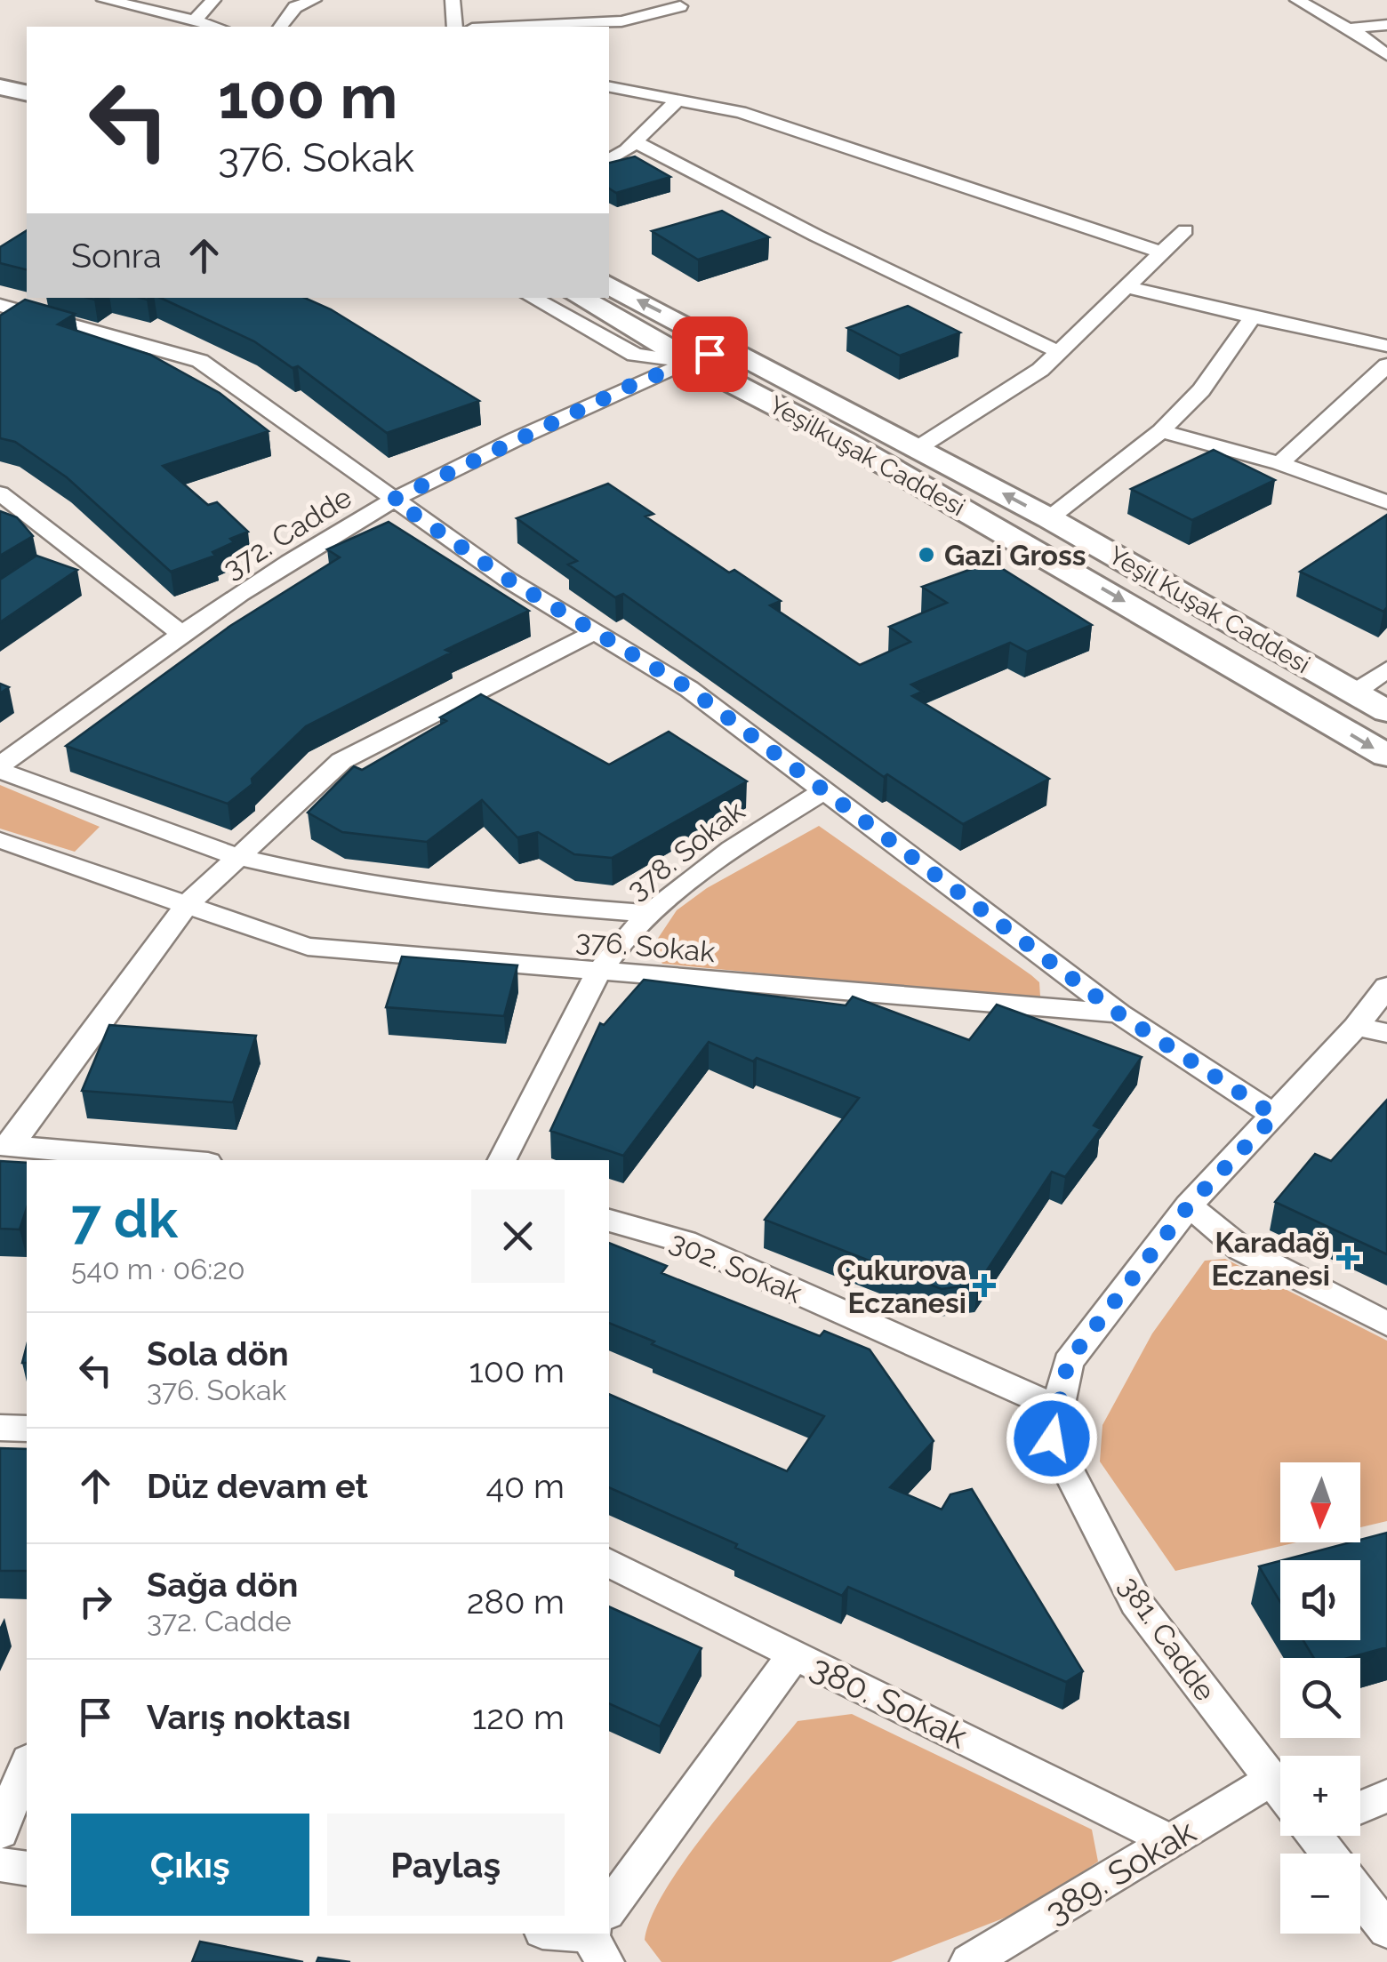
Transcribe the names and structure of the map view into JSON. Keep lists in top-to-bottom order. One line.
{"streets":{"main road":["Yeşilkuşak Caddesi","Yeşil Kuşak Caddesi"],"street":["372. Cadde","378. Sokak","376. Sokak","302. Sokak","381. Cadde","380. Sokak","389. Sokak"]},"crossings":[["Yeşilkuşak Caddesi","372. Cadde"],["372. Cadde","Yeşil Kuşak Caddesi"],["378. Sokak","376. Sokak"],["376. Sokak","381. Cadde"],["302. Sokak","381. Cadde"],["381. Cadde","389. Sokak"],["380. Sokak","389. Sokak"]],"one_way":["Yeşilkuşak Caddesi"],"places":{"other":["Gazi Gross"],"health":["Karadağ Eczanesi","Çukurova Eczanesi"]},"north":"bottom","page":{"turn":["100 m","376. Sokak"],"then":"Sonra","heading":["7 dk","540 m · 06:20"],"list":[{"name":"Sola dön","note":"376. Sokak","value":"100 m"},{"name":"Düz devam et","value":"40 m"},{"name":"Sağa dön","note":"372. Cadde","value":"280 m"},{"name":"Varış noktası","value":"120 m"}],"map_buttons":["+","−"],"buttons":["Çıkış","Paylaş"]}}
